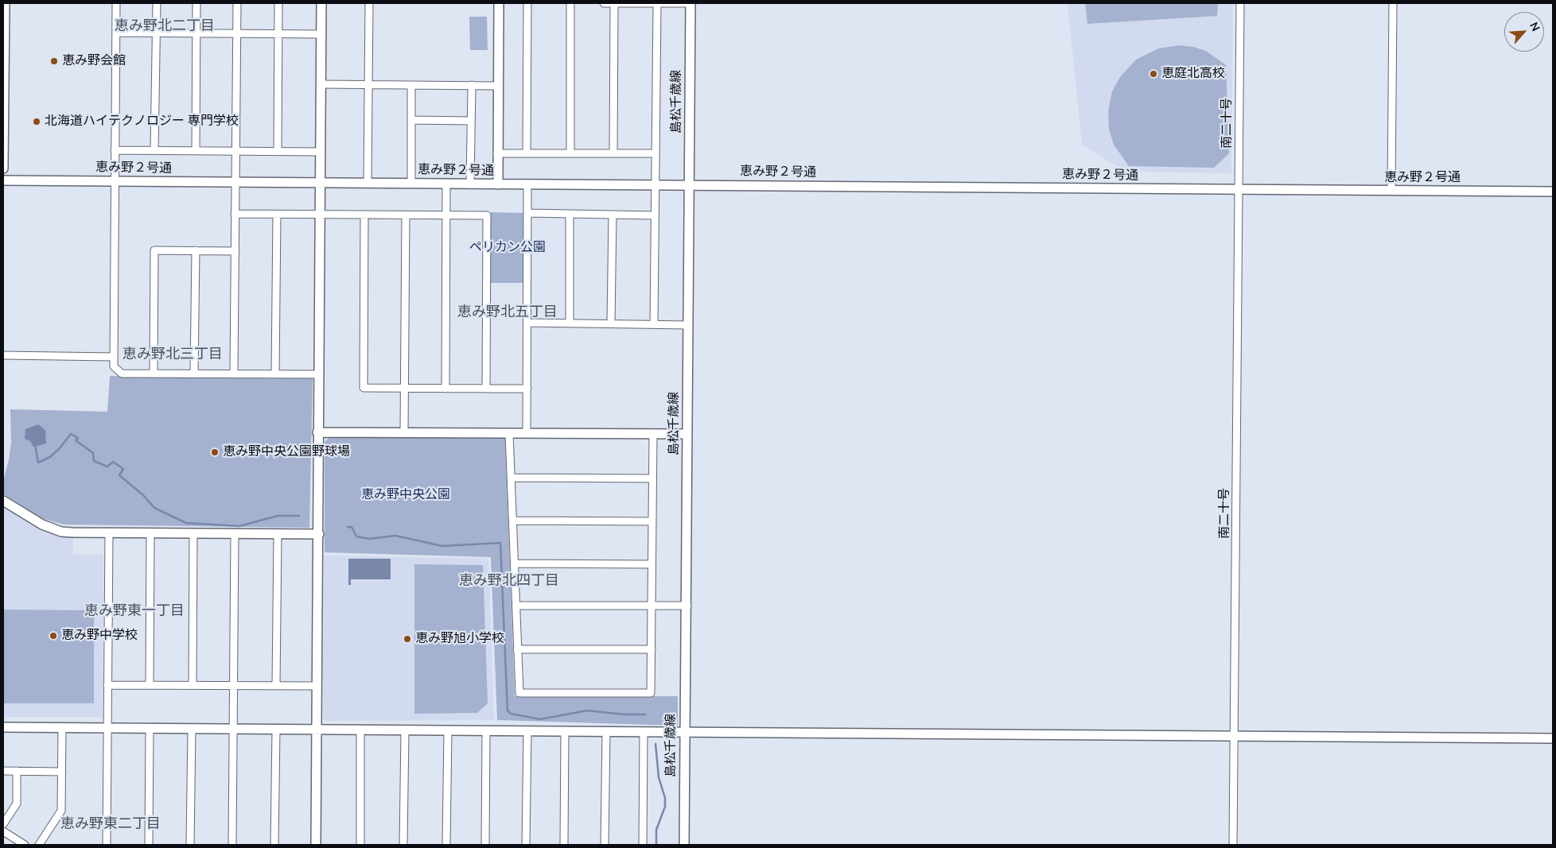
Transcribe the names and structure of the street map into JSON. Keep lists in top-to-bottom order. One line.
{"streets":{"street":["島松千歳線","南二十号","恵み野２号通"]},"crossings":[["島松千歳線","恵み野２号通"],["南二十号","恵み野２号通"]],"districts":["恵み野北二丁目","恵み野北五丁目","恵み野北三丁目","恵み野北四丁目","恵み野東一丁目","恵み野東二丁目"],"parks":["ペリカン公園","恵み野中央公園"],"places":["恵み野会館","恵庭北高校","北海道ハイテクノロジー 専門学校","恵み野中央公園野球場","恵み野中学校","恵み野旭小学校"],"north":"top right"}
